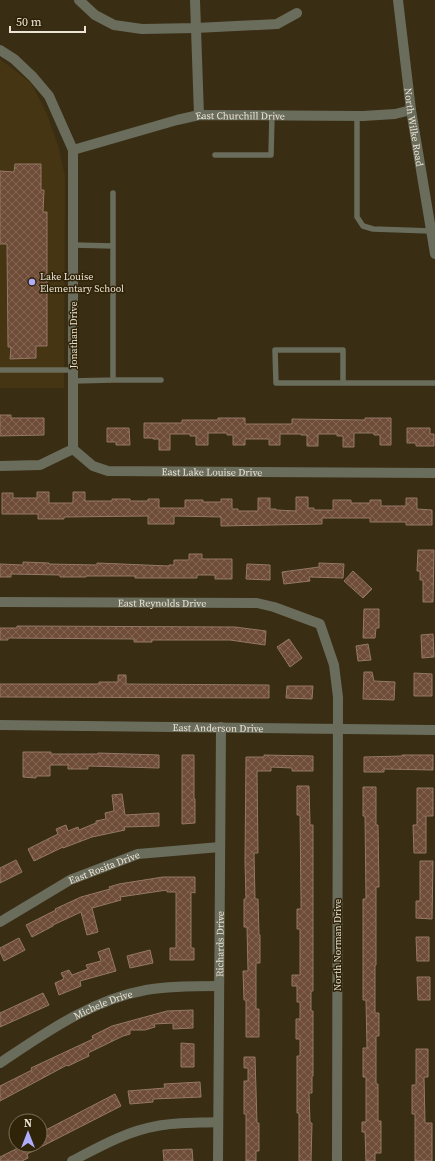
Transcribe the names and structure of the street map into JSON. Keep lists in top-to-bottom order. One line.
{"streets":{"street":["East Churchill Drive","North Wilke Road","Jonathan Drive","East Lake Louise Drive","East Reynolds Drive","East Anderson Drive","East Rosita Drive","Richards Drive","North Norman Drive","Michele Drive"]},"crossings":[["East Churchill Drive","North Wilke Road"],["East Churchill Drive","Jonathan Drive"],["Jonathan Drive","East Lake Louise Drive"],["East Reynolds Drive","North Norman Drive"],["East Anderson Drive","Richards Drive"],["East Anderson Drive","North Norman Drive"],["East Rosita Drive","Richards Drive"],["Richards Drive","Michele Drive"]],"places":["Lake Louise Elementary School"],"scale_bar":"50 m","north":"top"}
